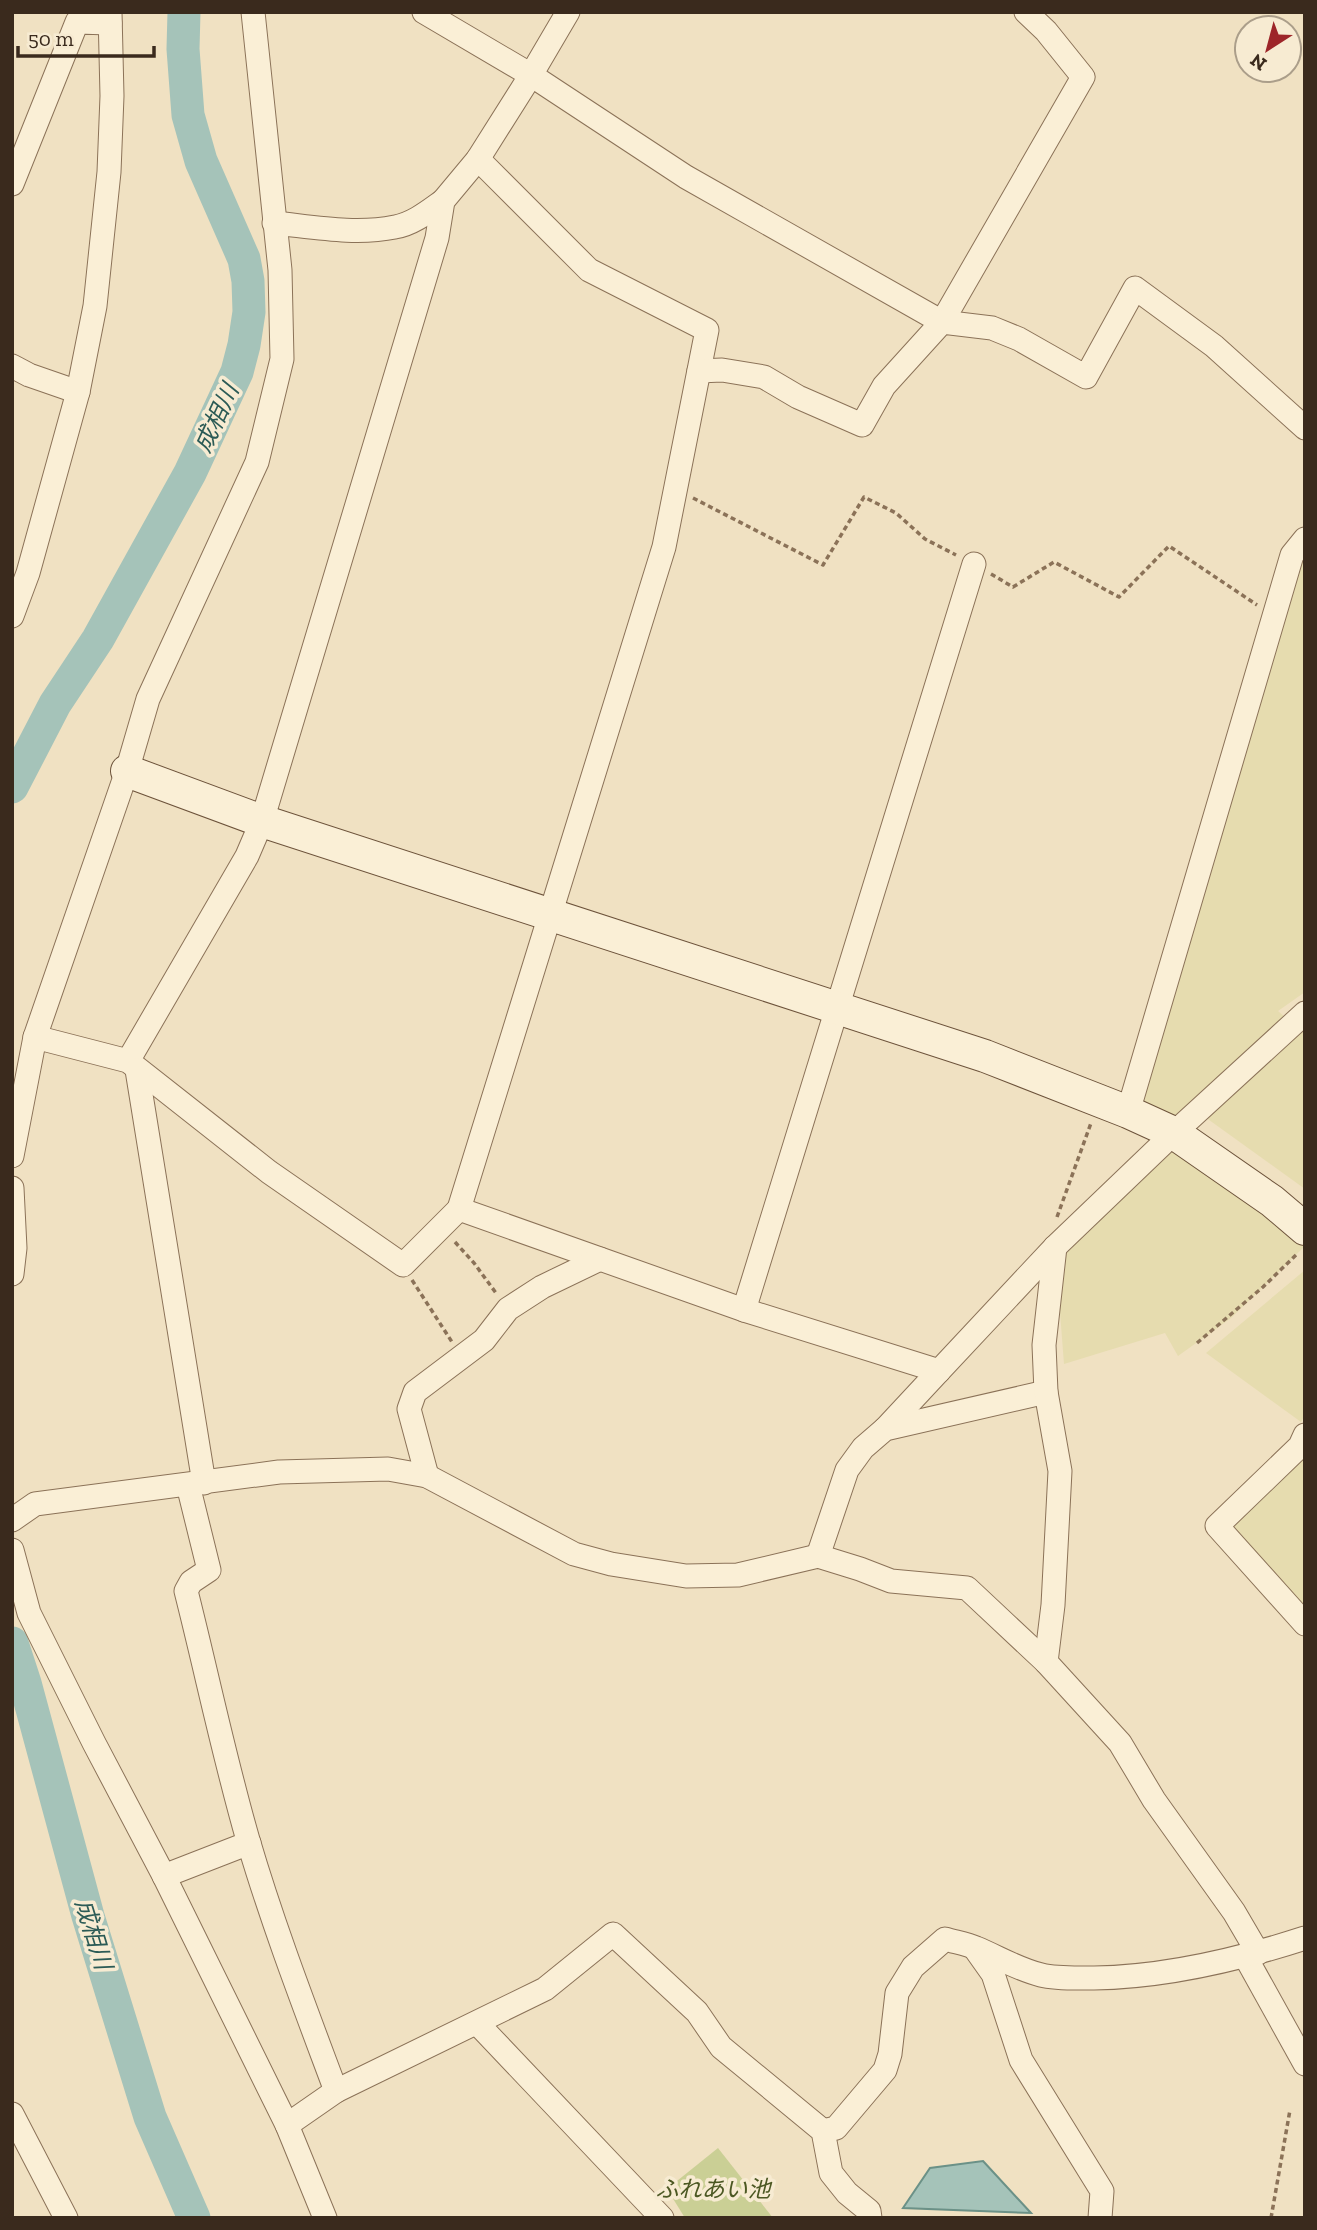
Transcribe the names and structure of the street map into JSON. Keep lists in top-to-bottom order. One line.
{"water":["成相川"],"parks":["ふれあい池"],"scale_bar":"50 m","north":"bottom left"}
